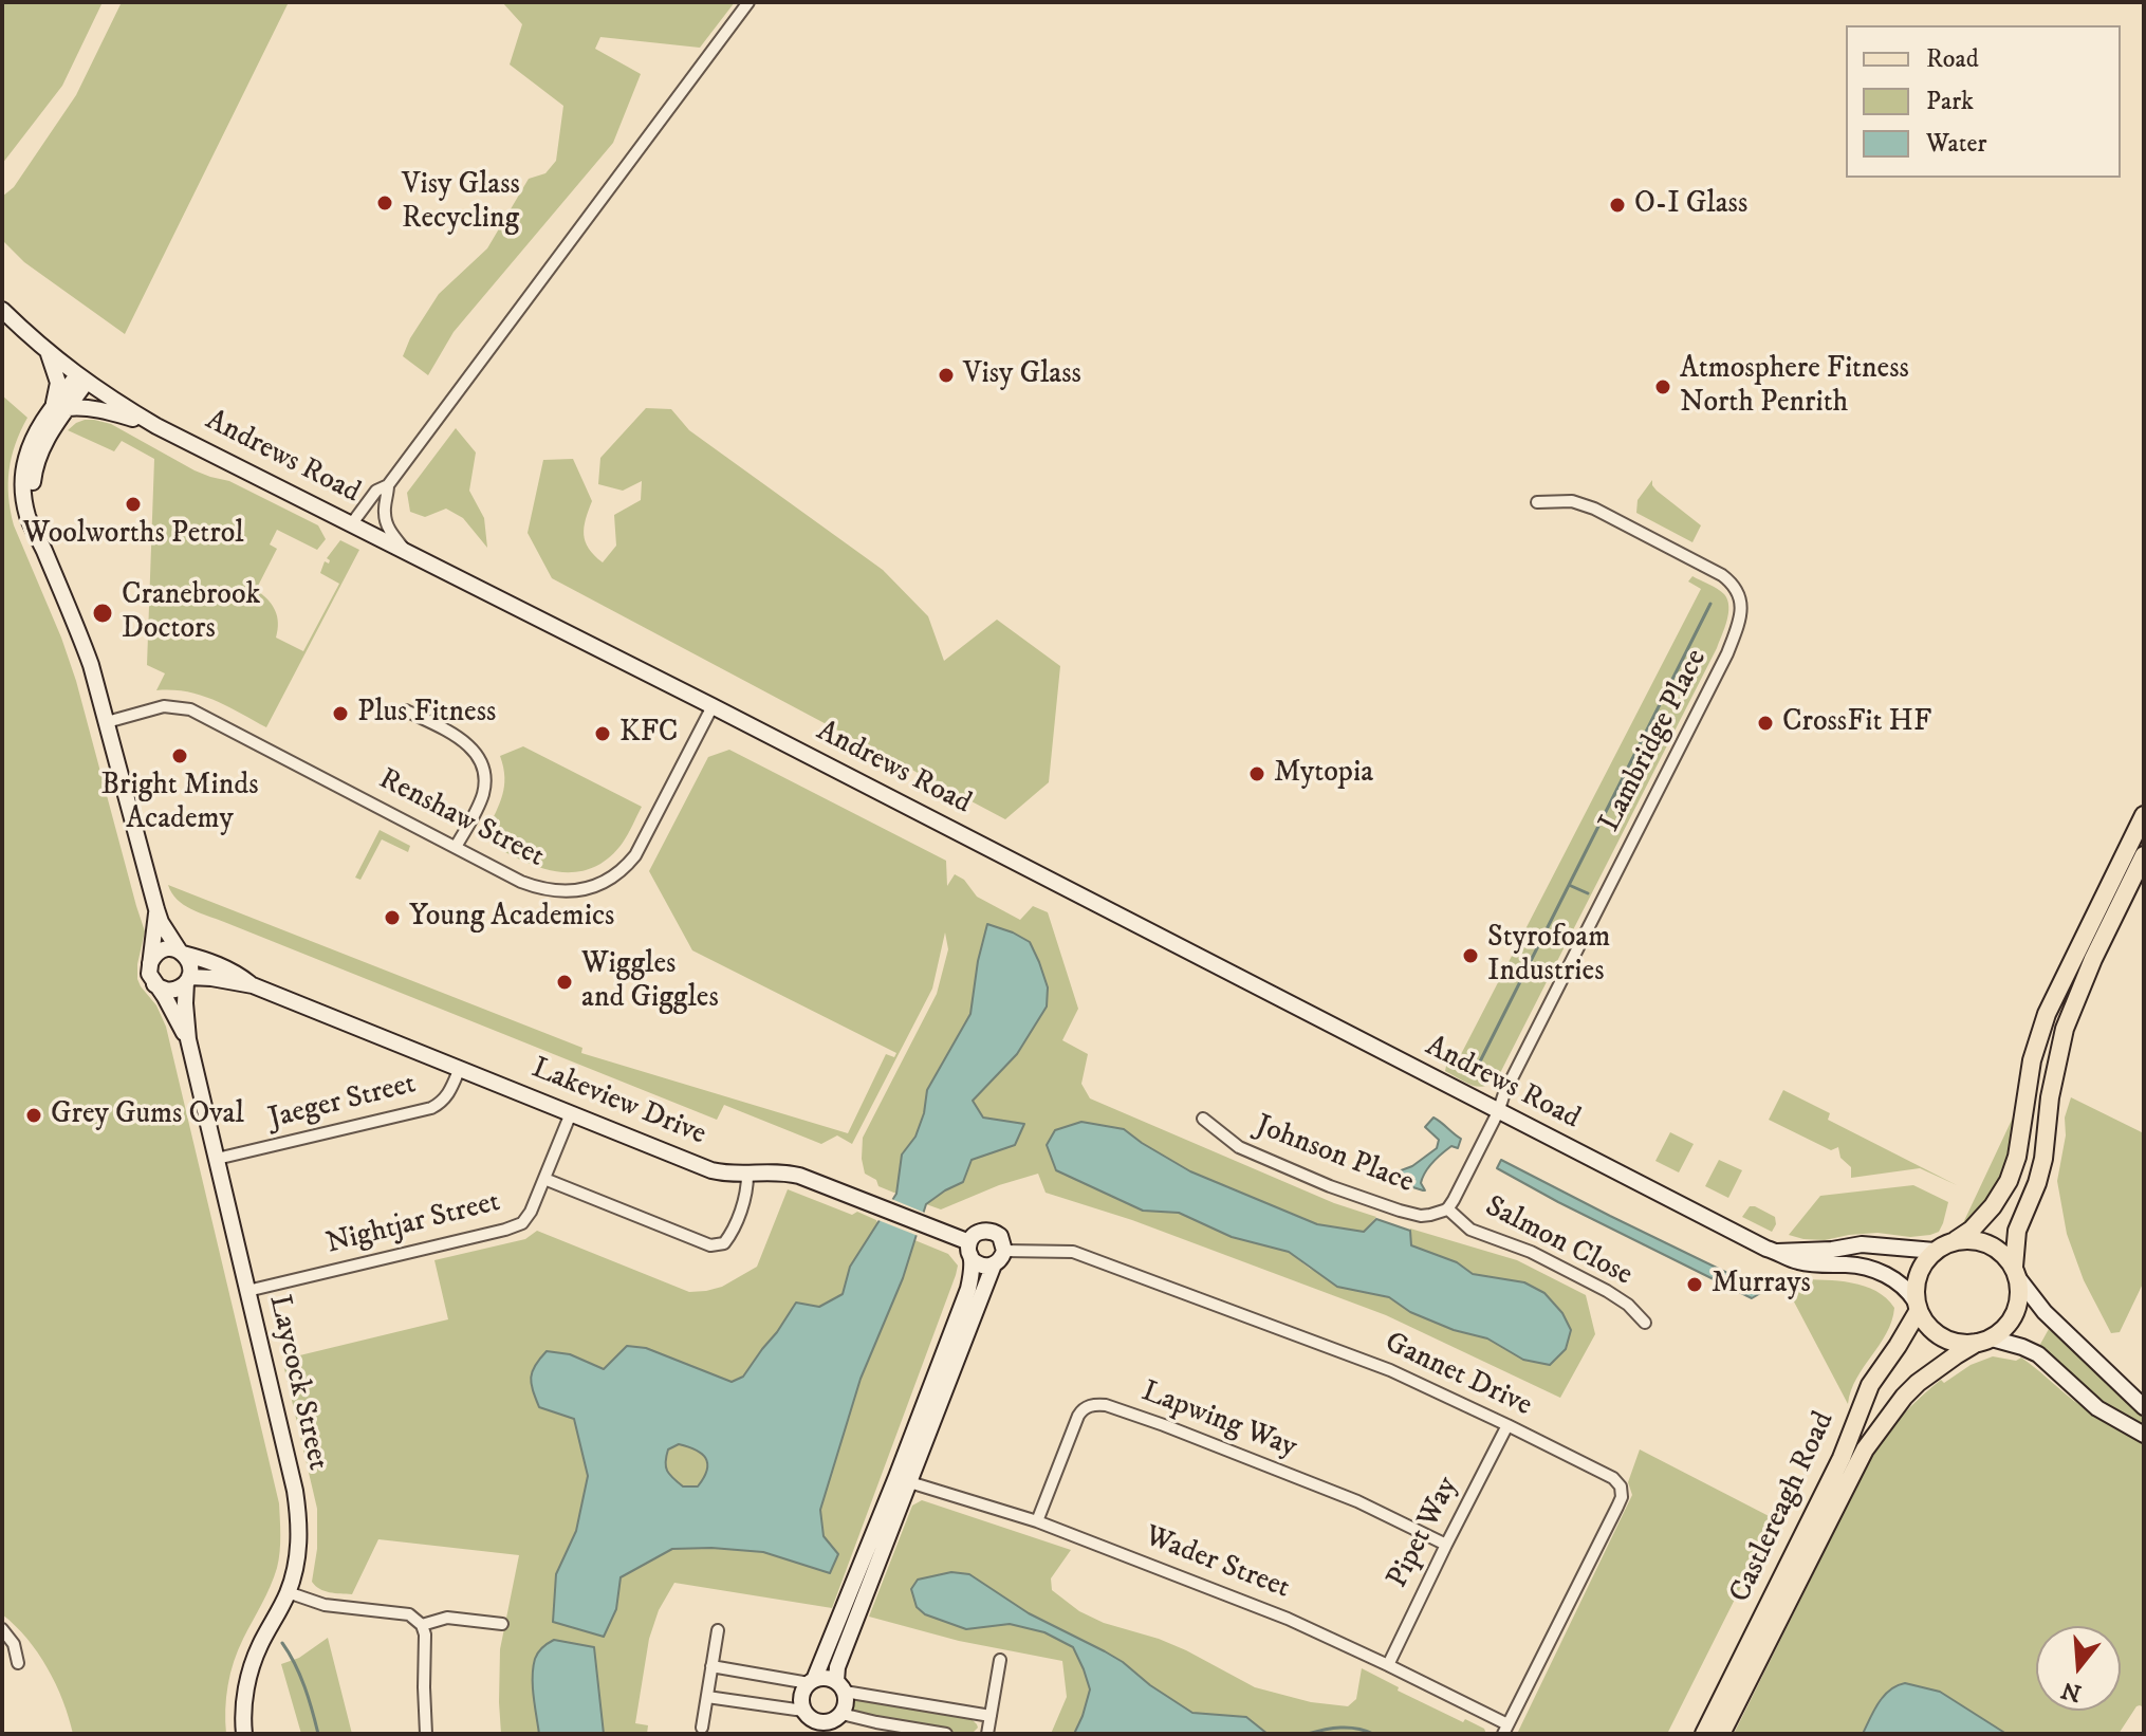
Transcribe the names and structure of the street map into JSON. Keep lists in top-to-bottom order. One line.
{"streets":{"main road":["Castlereagh Road"],"street":["Andrews Road","Lambridge Place","Renshaw Street","Jaeger Street","Lakeview Drive","Johnson Place","Nightjar Street","Salmon Close","Gannet Drive","Laycock Street","Lapwing Way","Pipet Way","Wader Street"]},"crossings":[["Andrews Road","Lambridge Place"],["Andrews Road","Renshaw Street"],["Andrews Road","Johnson Place"],["Andrews Road","Castlereagh Road"],["Lambridge Place","Johnson Place"],["Jaeger Street","Lakeview Drive"],["Jaeger Street","Laycock Street"],["Lakeview Drive","Nightjar Street"],["Lakeview Drive","Gannet Drive"],["Lakeview Drive","Laycock Street"],["Johnson Place","Salmon Close"],["Nightjar Street","Laycock Street"],["Gannet Drive","Pipet Way"],["Gannet Drive","Wader Street"],["Lapwing Way","Pipet Way"],["Lapwing Way","Wader Street"],["Pipet Way","Wader Street"]],"places":["Visy Glass Recycling","O-I Glass","Visy Glass","Atmosphere Fitness North Penrith","Woolworths Petrol","Cranebrook Doctors","Plus Fitness","CrossFit HF","KFC","Bright Minds Academy","Mytopia","Young Academics","Styrofoam Industries","Wiggles and Giggles","Grey Gums Oval","Murrays"],"legend":["Road","Park","Water"],"north":"bottom"}
